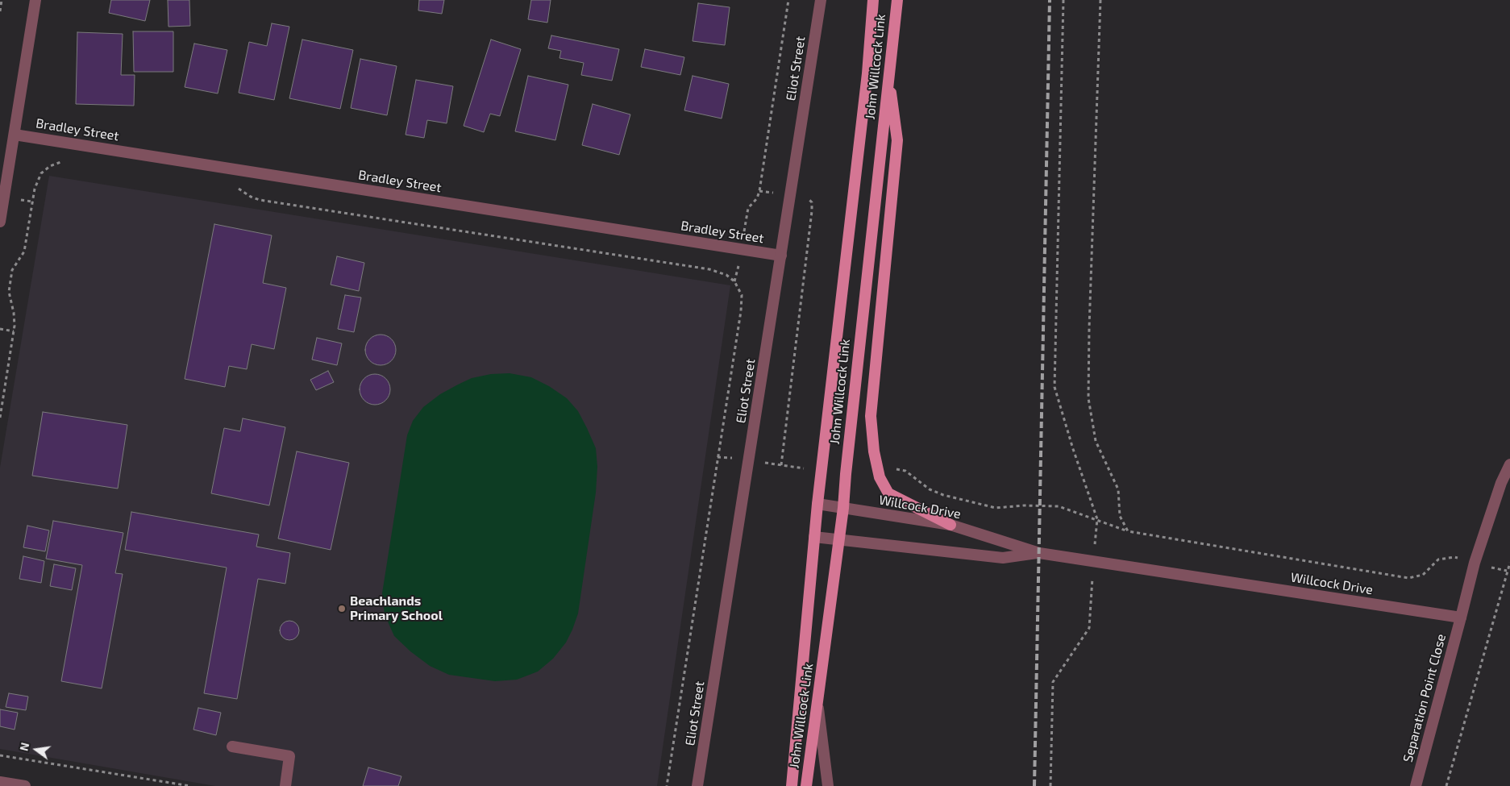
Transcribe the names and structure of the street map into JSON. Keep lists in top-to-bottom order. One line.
{"streets":{"main road":["John Willcock Link"],"street":["Eliot Street","Bradley Street","Willcock Drive","Separation Point Close"]},"crossings":[["John Willcock Link","Willcock Drive"],["Eliot Street","Bradley Street"],["Willcock Drive","Separation Point Close"]],"places":["Beachlands Primary School"],"north":"left"}
